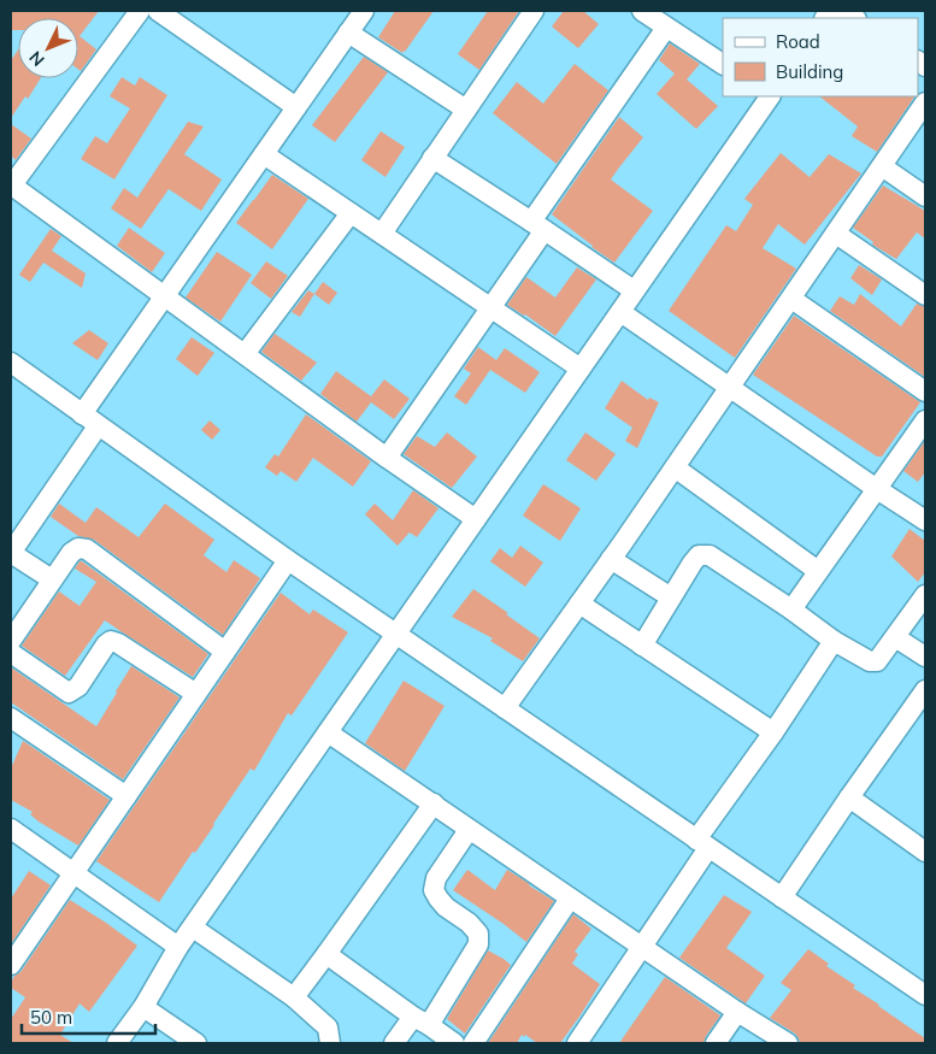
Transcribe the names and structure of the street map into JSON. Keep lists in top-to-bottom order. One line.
{"legend":["Road","Building"],"scale_bar":"50 m","north":"bottom left"}
